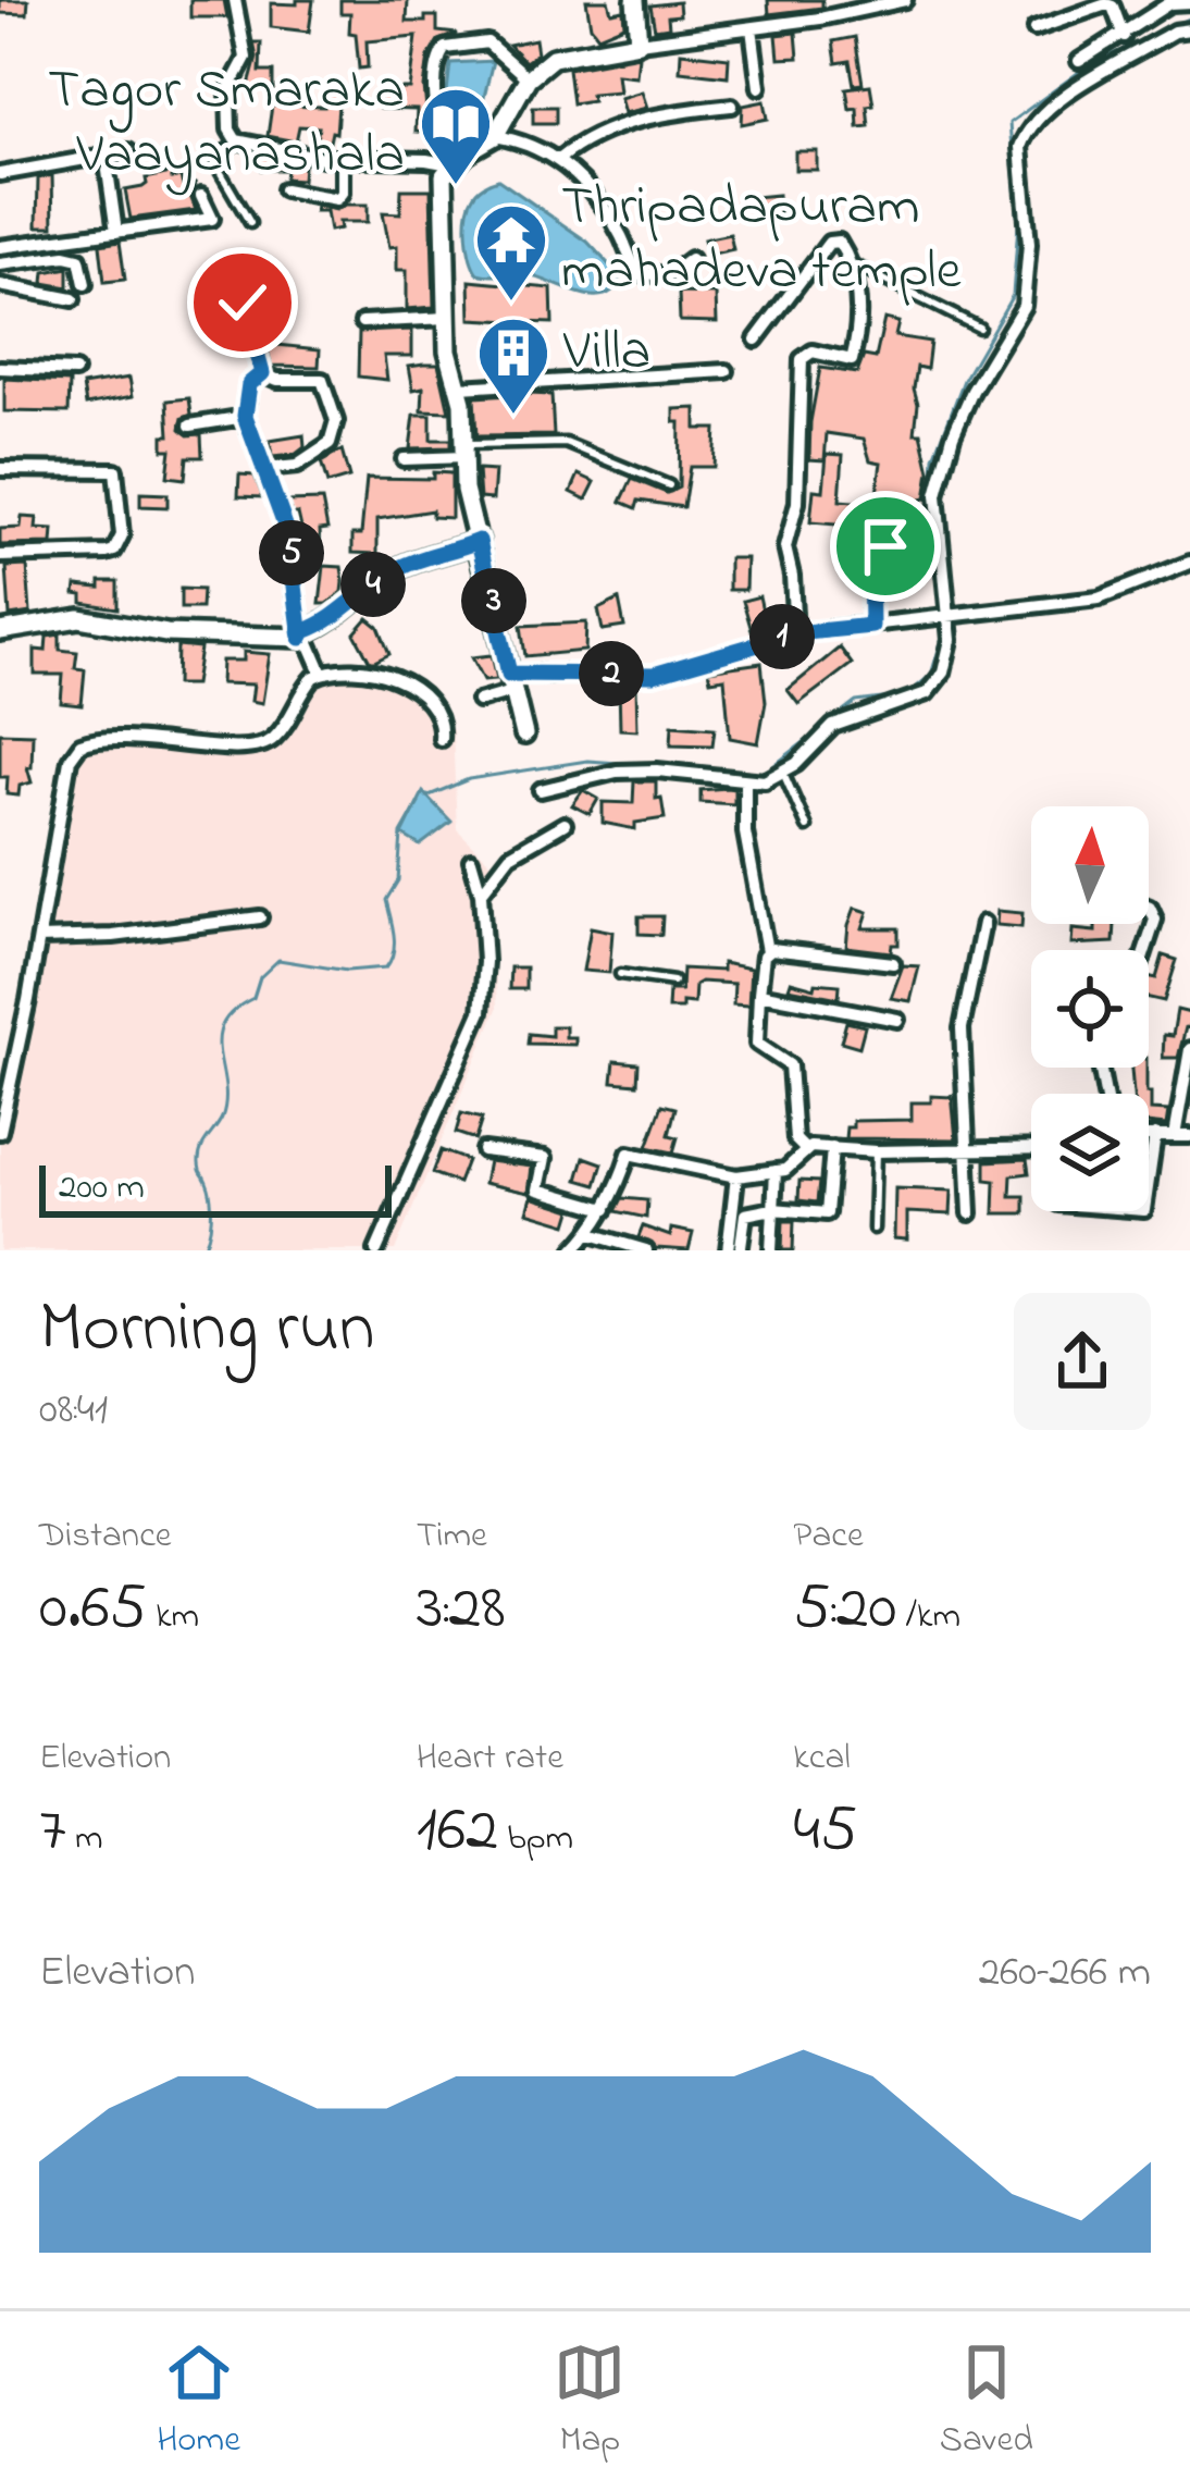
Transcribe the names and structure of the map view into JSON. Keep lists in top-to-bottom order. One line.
{"places":{"library":["Tagor Smaraka Vaayanashala"],"temple":["Thripadapuram mahadeva temple"],"building":["Villa"]},"scale_bar":"200 m","north":"top","page":{"pins":["5","4","3","1","2"],"scale":"200 m","heading":["Morning run","08:41"],"stats":[["Distance","0.65 km"],["Time","3:28"],["Pace","5:20 /km"],["Elevation","7 m"],["Heart rate","162 bpm"],["kcal","45"]],"chart":["Elevation","260–266 m"],"tabs":["Home","Map","Saved"]}}
